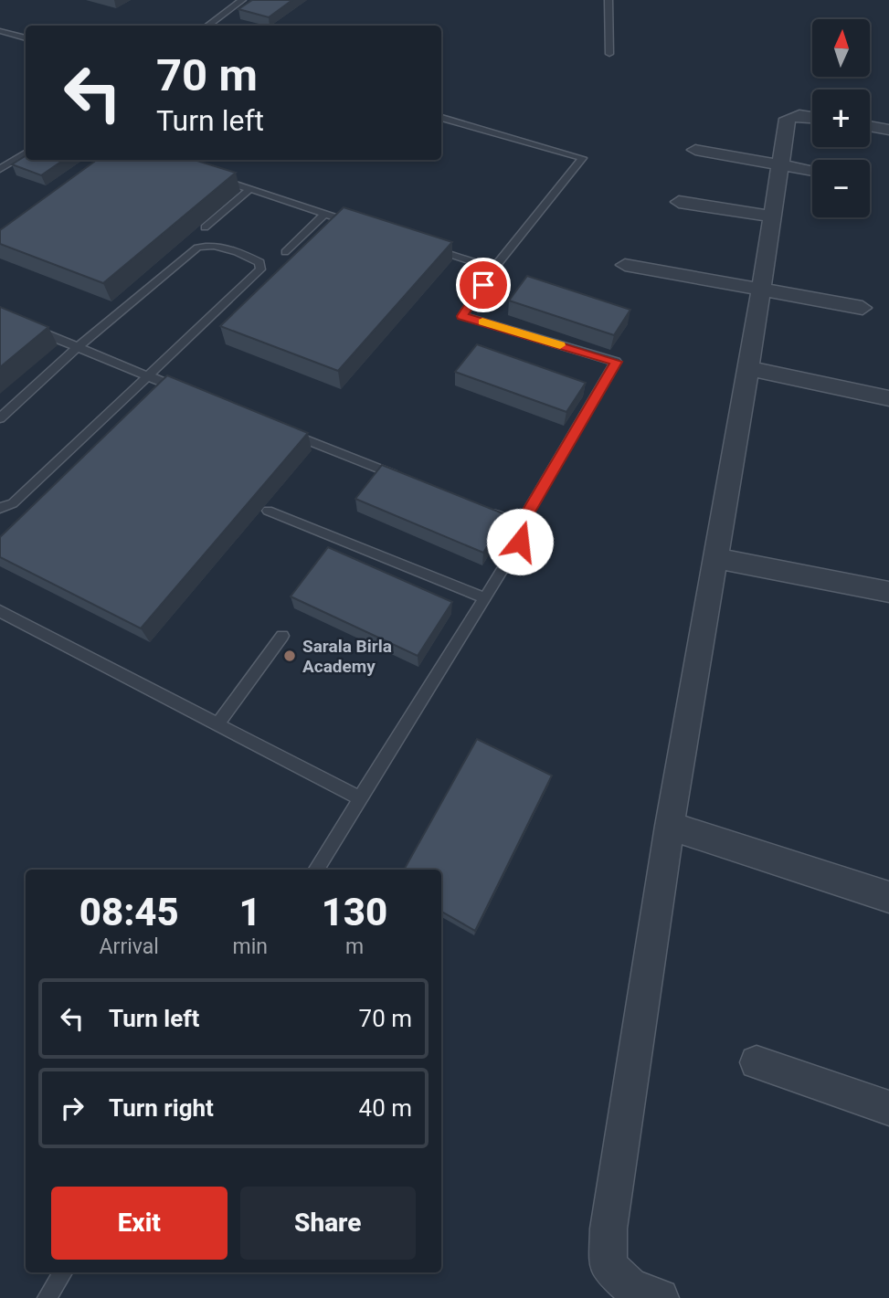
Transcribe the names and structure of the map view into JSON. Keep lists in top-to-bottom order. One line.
{"places":["Sarala Birla Academy"],"north":"top","page":{"map_buttons":["+","−"],"turn":["70 m","Turn left"],"eta":["08:45","Arrival","1","min","130","m"],"list":[{"name":"Turn left","value":"70 m"},{"name":"Turn right","value":"40 m"}],"buttons":["Exit","Share"]}}
